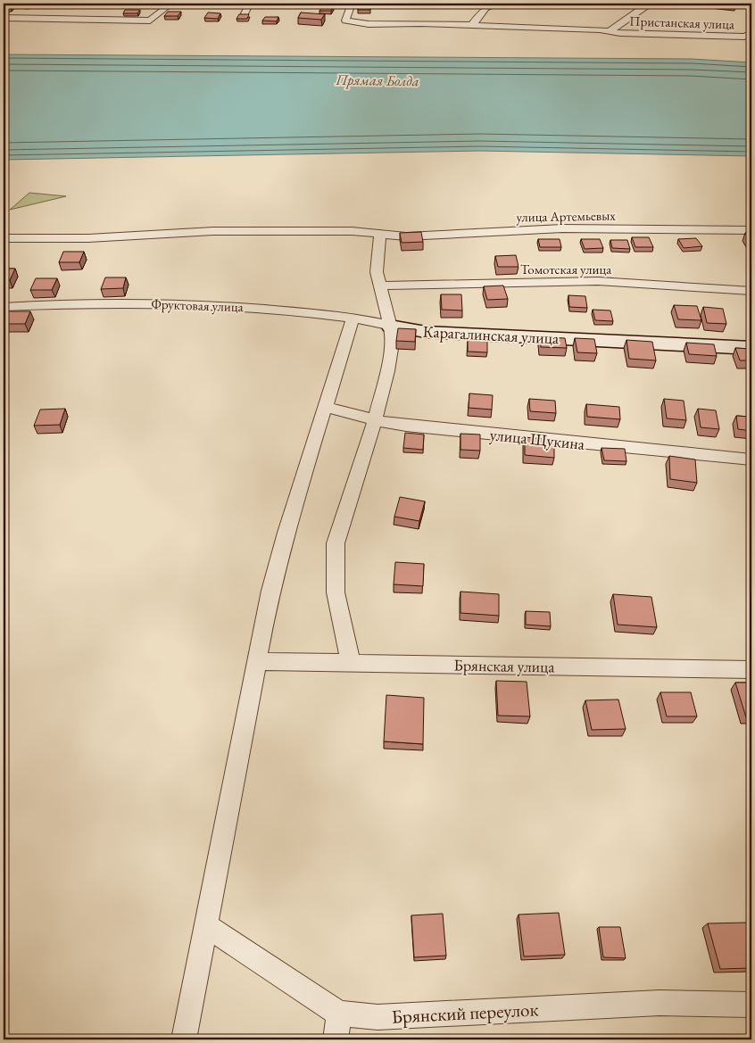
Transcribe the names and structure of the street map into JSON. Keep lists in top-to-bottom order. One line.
{"streets":{"street":["Пристанская улица","улица Артемьевых","Томотская улица","Фруктовая улица","Карагалинская улица","улица Щукина","Брянская улица","Брянский переулок"]},"crossings":[["Фруктовая улица","Карагалинская улица"]],"water":["Прямая Болда"]}
